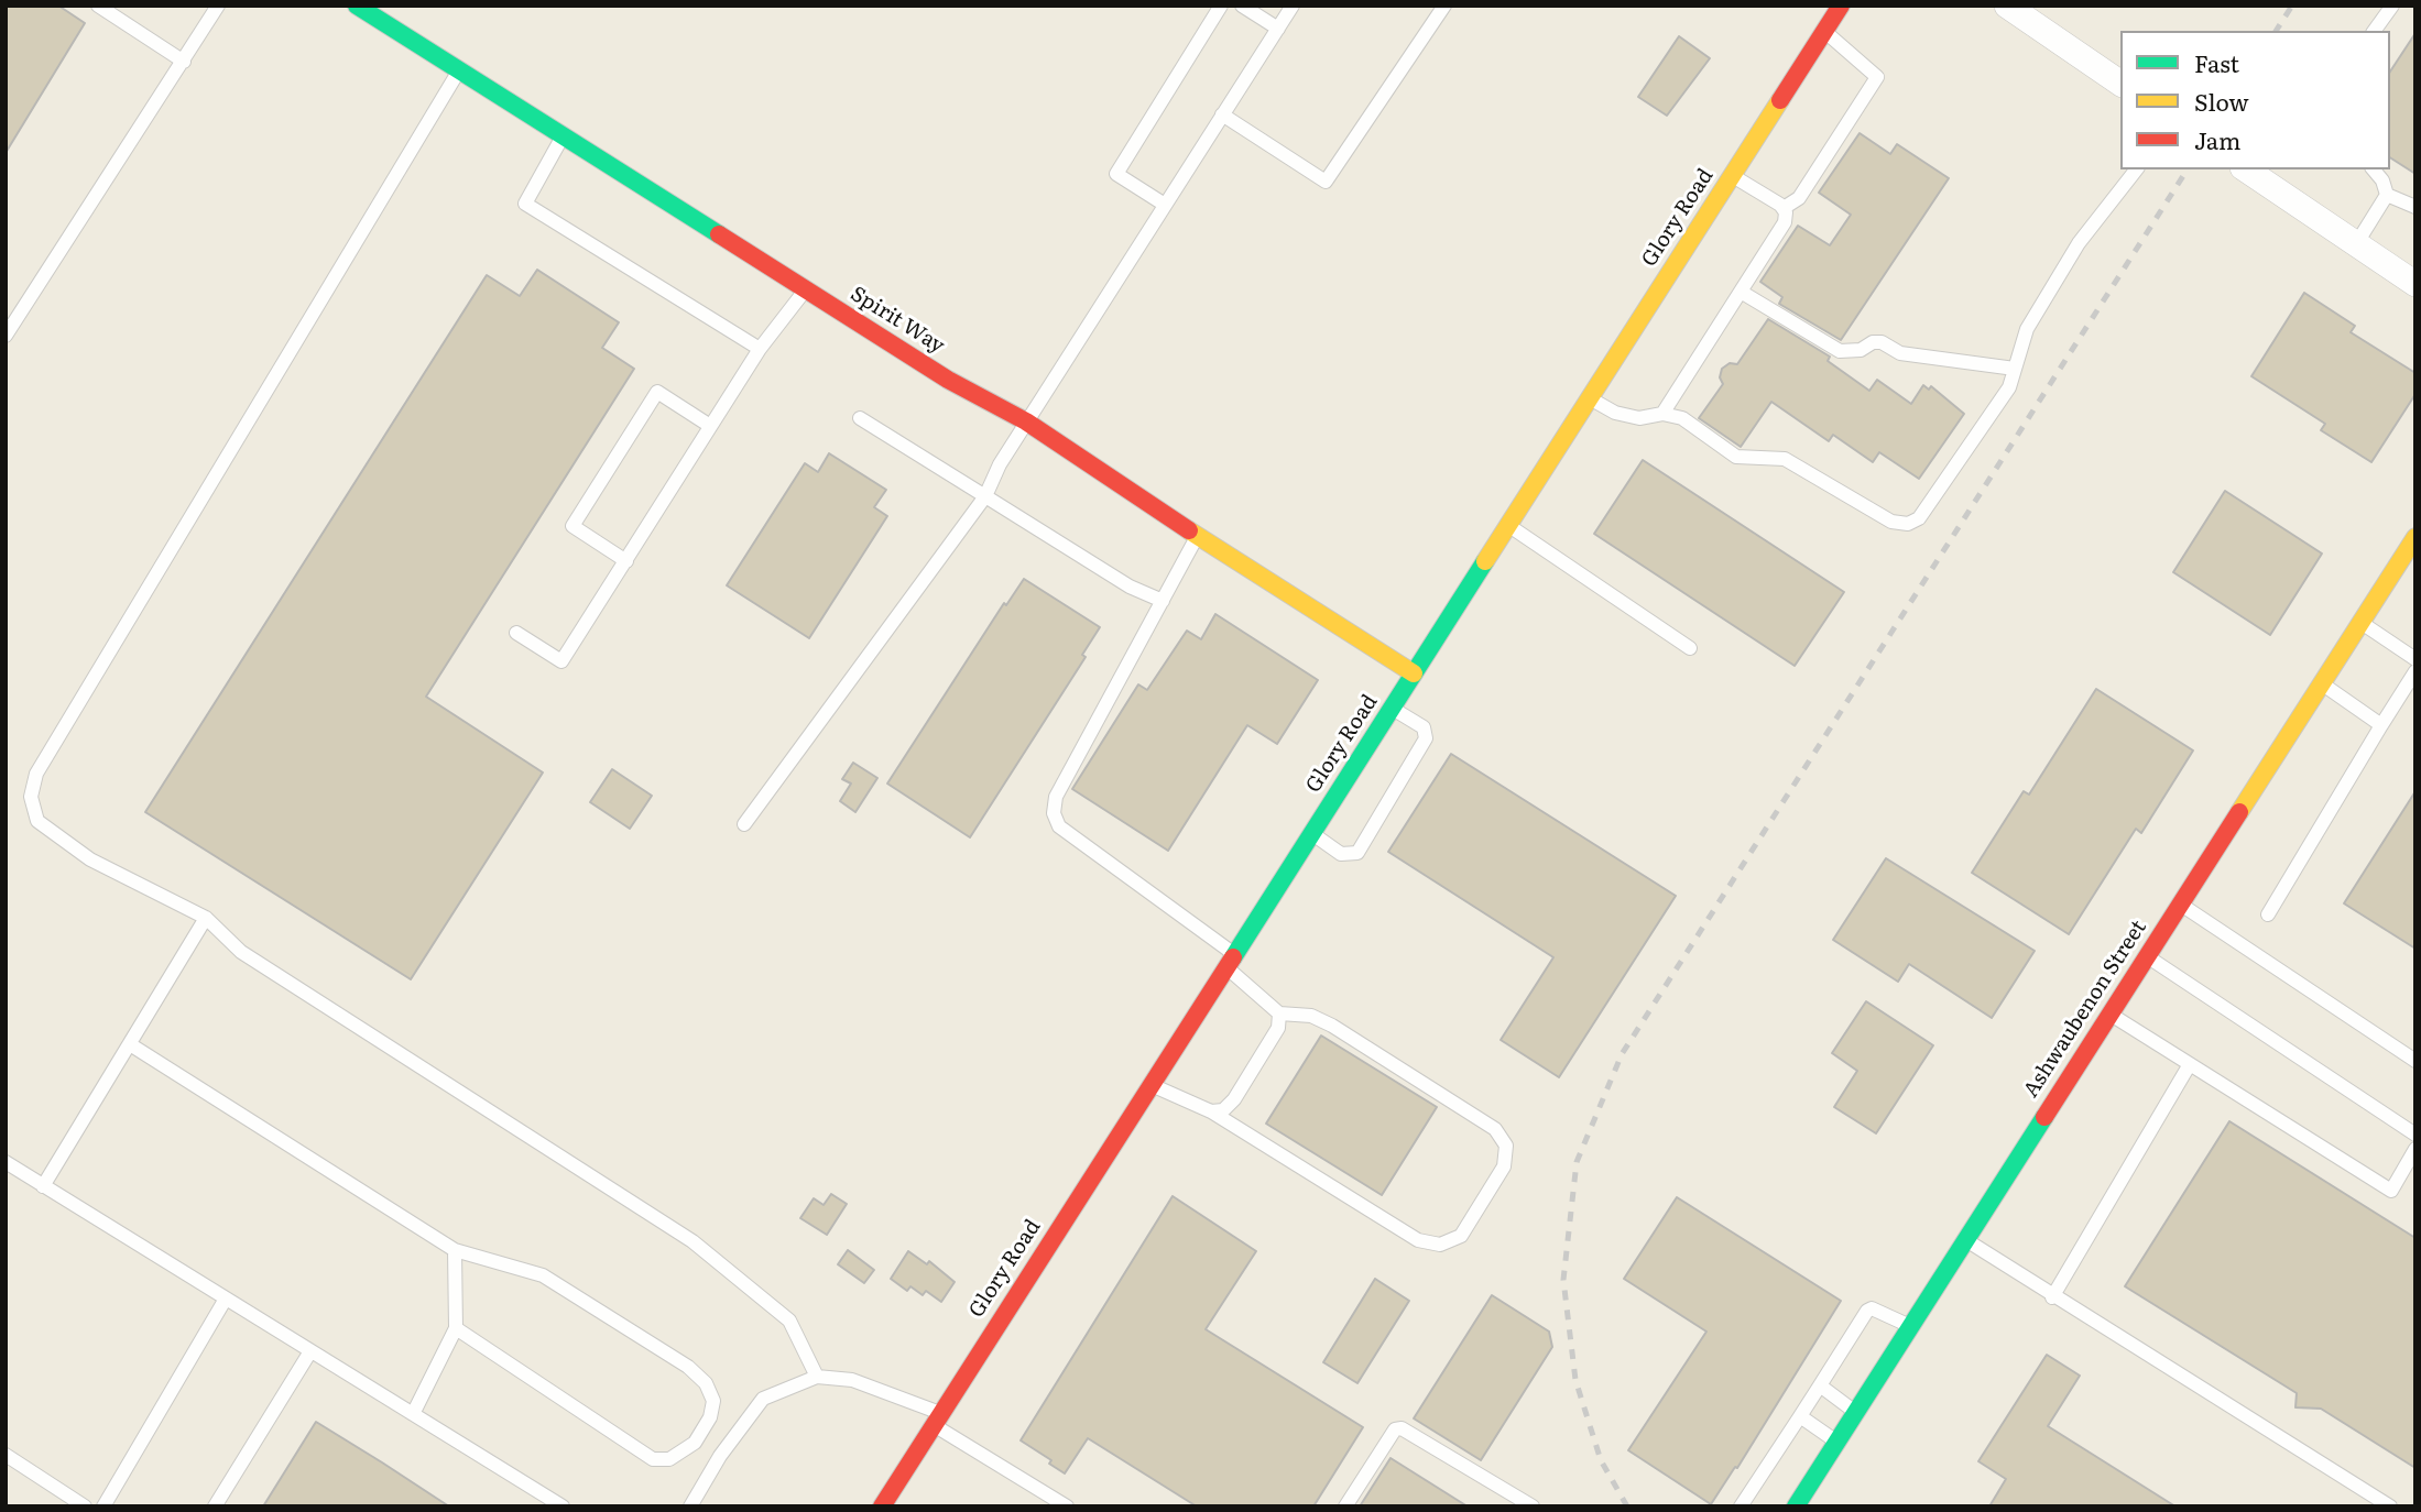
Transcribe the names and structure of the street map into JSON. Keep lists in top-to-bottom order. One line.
{"streets":{"street":["Glory Road","Spirit Way","Ashwaubenon Street"]},"crossings":[["Glory Road","Spirit Way"]],"legend":["Fast","Slow","Jam"]}
